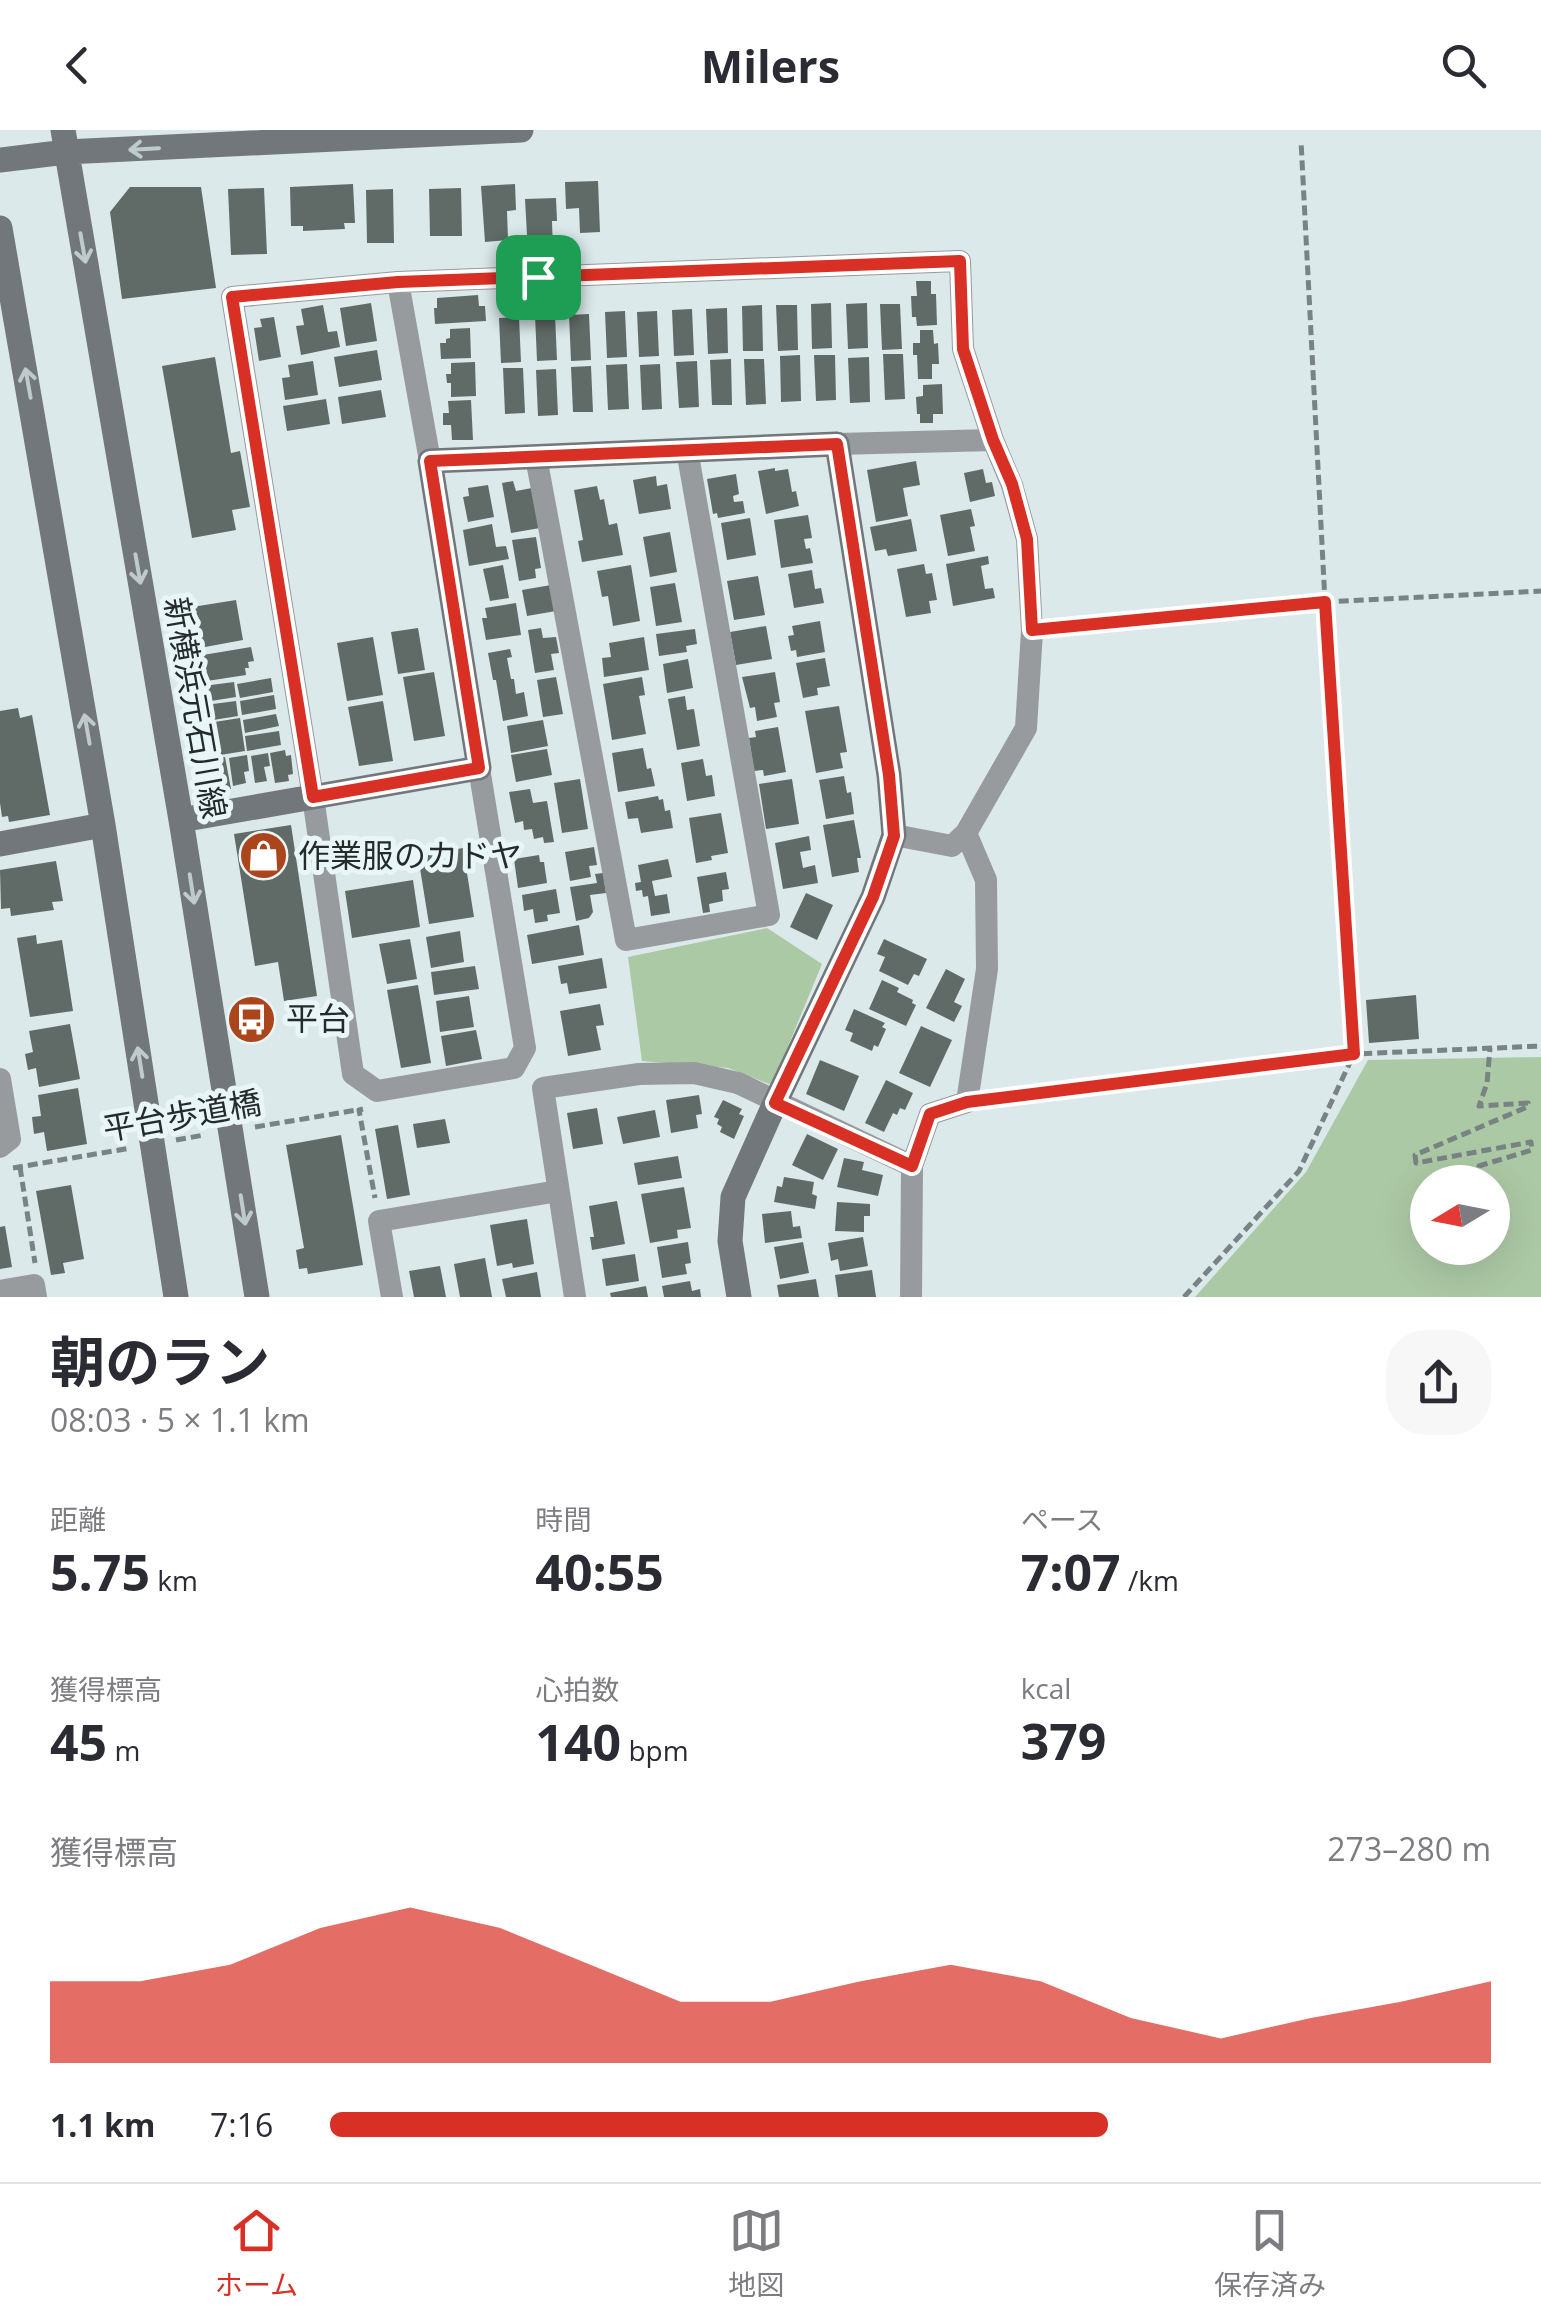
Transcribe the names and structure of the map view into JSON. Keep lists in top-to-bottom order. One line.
{"streets":{"street":["新横浜元石川線"],"path":["平台歩道橋"]},"places":{"shop":["作業服のカドヤ"],"bus stop":["平台"]},"north":"left","page":{"header":"Milers","heading":["朝のラン","08:03 · 5 × 1.1 km"],"stats":[["距離","5.75 km"],["時間","40:55"],["ペース","7:07 /km"],["獲得標高","45 m"],["心拍数","140 bpm"],["kcal","379"]],"chart":["獲得標高","273–280 m"],"list":[{"name":"1.1 km","note":"7:16"}],"tabs":["ホーム","地図","保存済み"]}}
